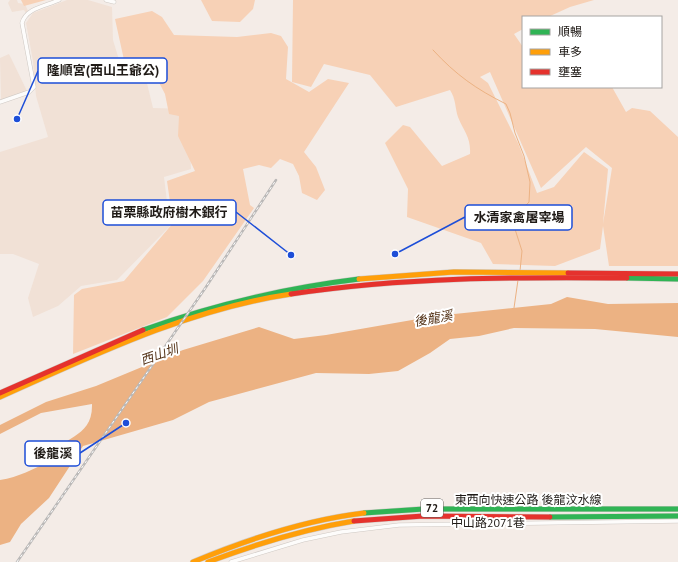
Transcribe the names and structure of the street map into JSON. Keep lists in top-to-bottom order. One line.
{"streets":{"main road":["東西向快速公路 後龍汶水線","72"],"street":["中山路2071巷"]},"water":["後龍溪","西山圳"],"places":["隆順宮(西山王爺公)","水清家禽屠宰場","苗栗縣政府樹木銀行","後龍溪"],"legend":["順暢","車多","壅塞"]}
